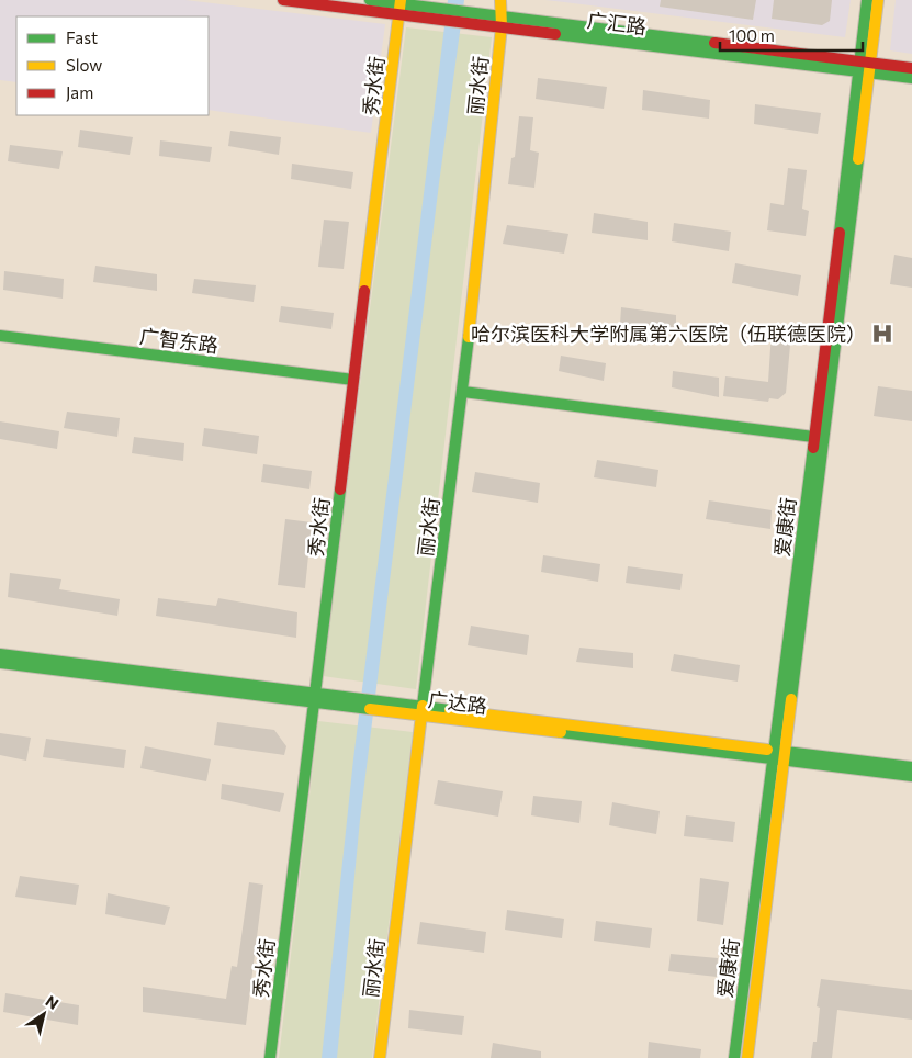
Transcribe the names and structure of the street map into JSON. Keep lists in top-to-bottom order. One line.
{"streets":{"main road":["广汇路","秀水街","丽水街","广智东路","爱康街","广达路"]},"crossings":[["广汇路","秀水街"],["广汇路","丽水街"],["广汇路","爱康街"],["秀水街","广智东路"],["秀水街","广达路"],["丽水街","广达路"],["爱康街","广达路"]],"places":{"hospital":["哈尔滨医科大学附属第六医院（伍联德医院）"]},"legend":["Fast","Slow","Jam"],"scale_bar":"100 m","north":"top right"}
